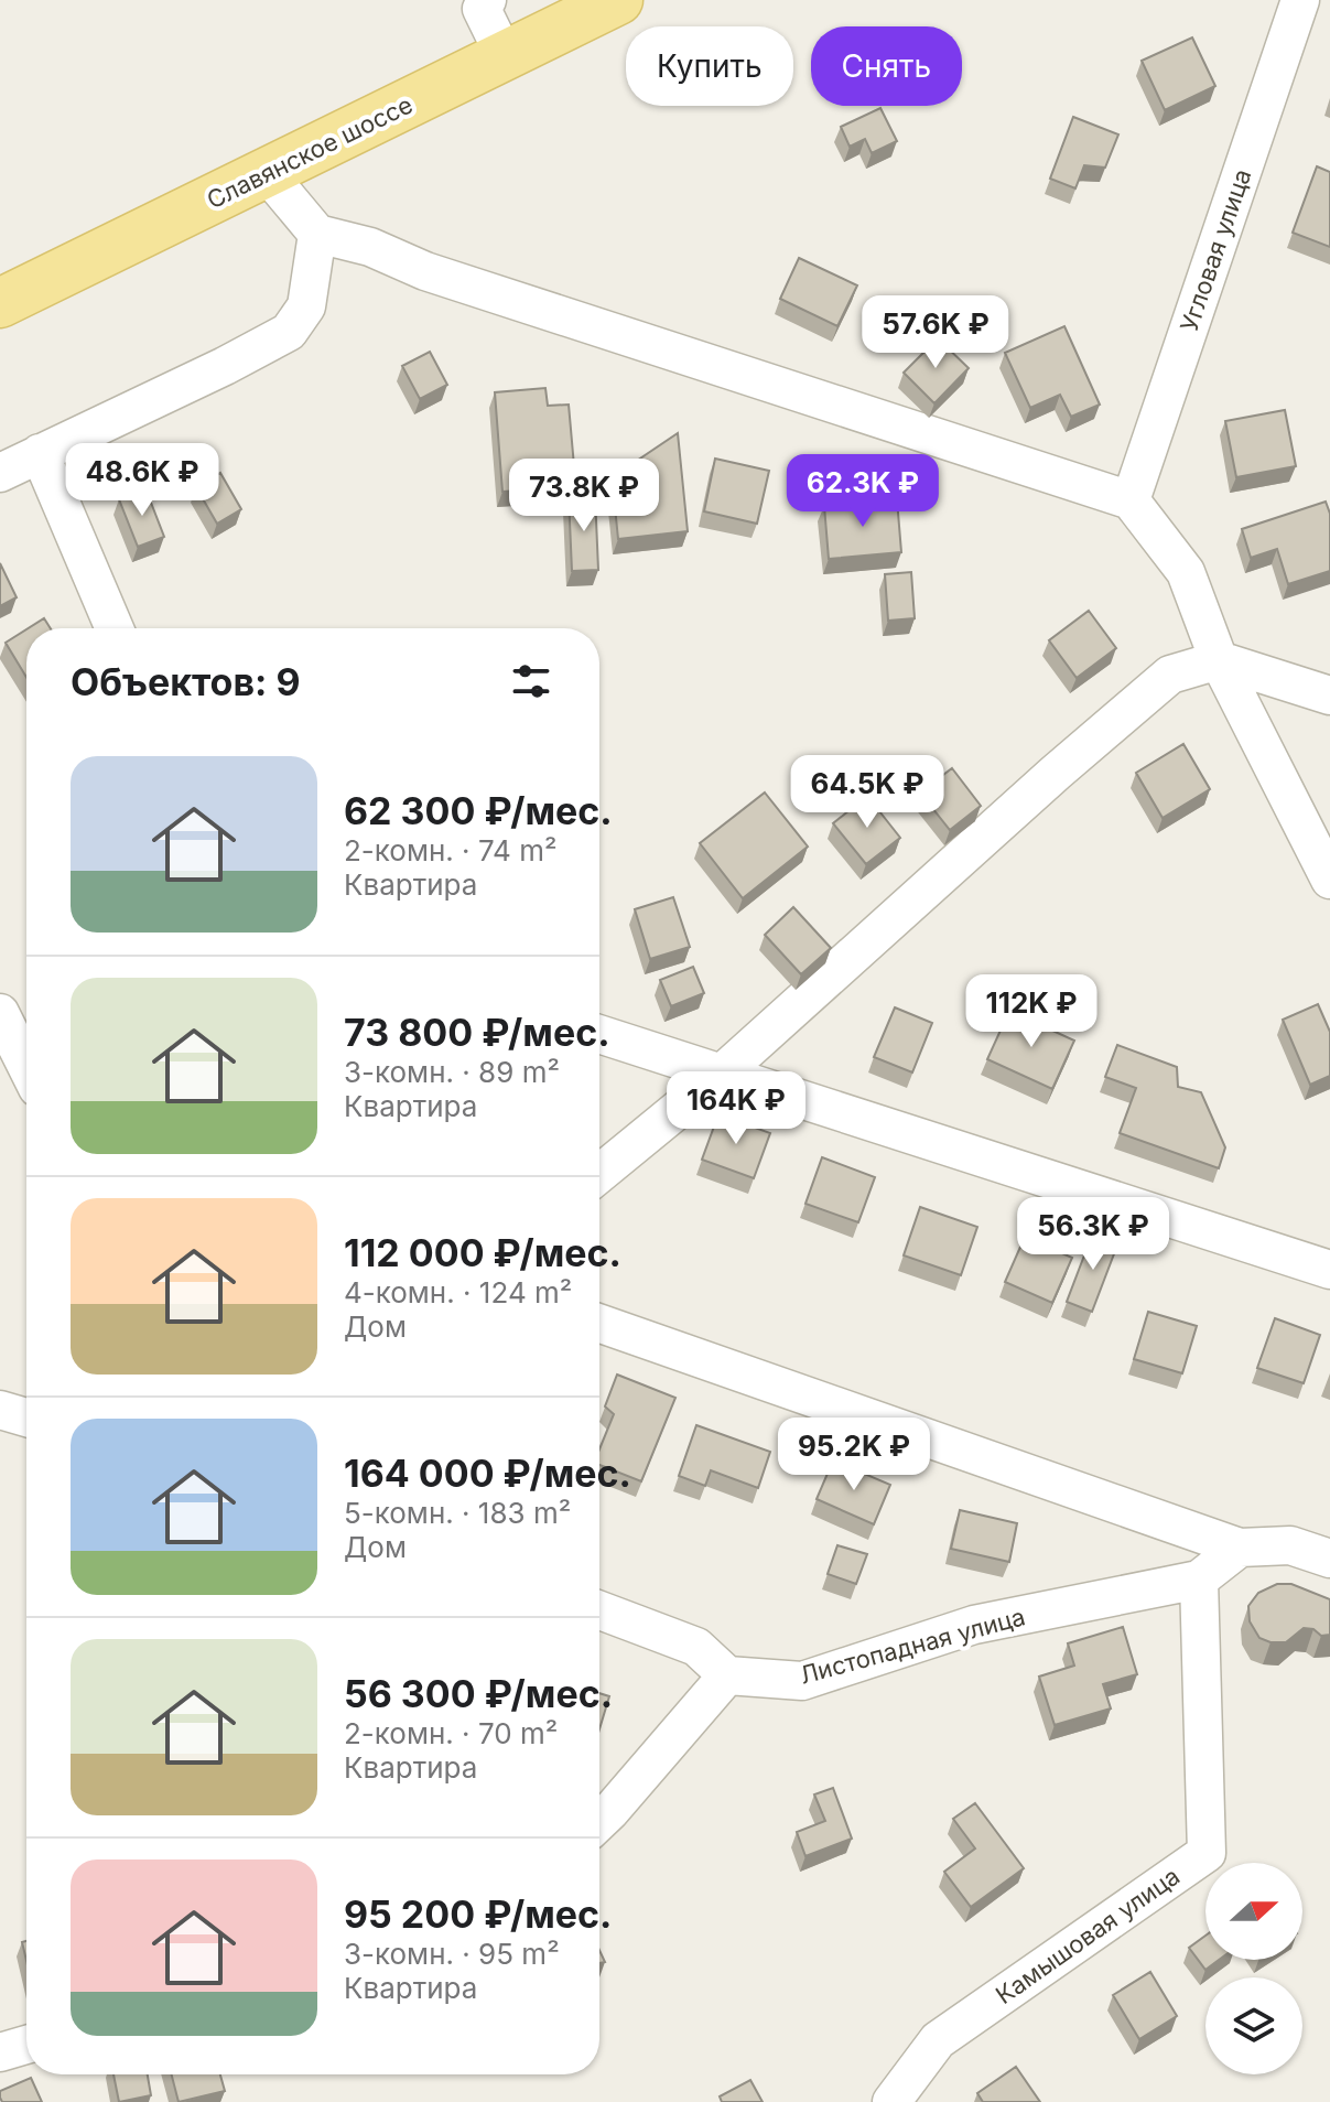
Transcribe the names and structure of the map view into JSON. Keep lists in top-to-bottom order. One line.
{"streets":{"main road":["Славянское шоссе"],"street":["Угловая улица","Листопадная улица","Камышовая улица"]},"crossings":[["Листопадная улица","Камышовая улица"]],"north":"right","page":{"chip":["Купить","Снять"],"price":["57.6K ₽","48.6K ₽","62.3K ₽","73.8K ₽","64.5K ₽","112K ₽","164K ₽","56.3K ₽","95.2K ₽"],"heading":"Объектов: 9","list":[{"name":"62 300 ₽/мес.","note":"2-комн. · 74 m² · Квартира"},{"name":"73 800 ₽/мес.","note":"3-комн. · 89 m² · Квартира"},{"name":"112 000 ₽/мес.","note":"4-комн. · 124 m² · Дом"},{"name":"164 000 ₽/мес.","note":"5-комн. · 183 m² · Дом"},{"name":"56 300 ₽/мес.","note":"2-комн. · 70 m² · Квартира"},{"name":"95 200 ₽/мес.","note":"3-комн. · 95 m² · Квартира"}]}}
